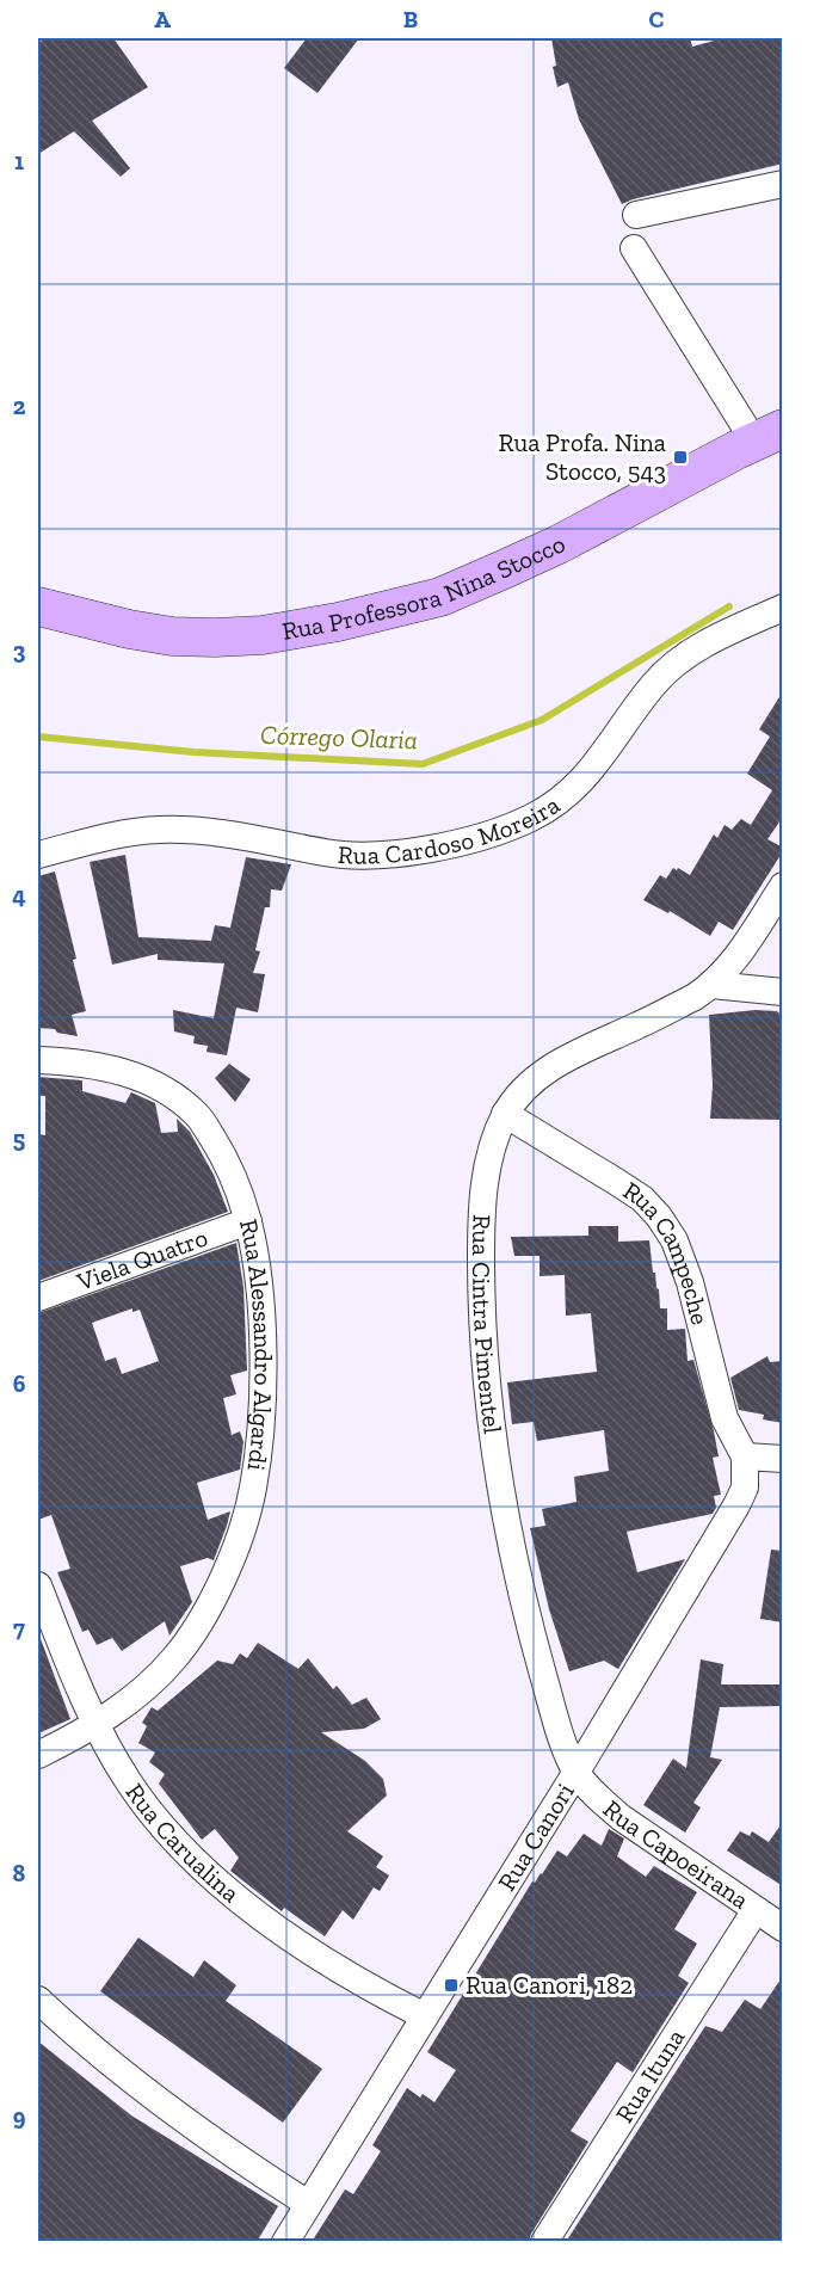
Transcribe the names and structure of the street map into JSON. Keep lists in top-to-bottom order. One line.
{"streets":{"street":["Rua Professora Nina Stocco","Rua Cardoso Moreira","Rua Campeche","Viela Quatro","Rua Cintra Pimentel","Rua Alessandro Algardi","Rua Canori","Rua Carualina","Rua Capoeirana","Rua Ituna"]},"crossings":[["Rua Campeche","Rua Cintra Pimentel"],["Rua Campeche","Rua Canori"],["Viela Quatro","Rua Alessandro Algardi"],["Rua Cintra Pimentel","Rua Canori"],["Rua Cintra Pimentel","Rua Capoeirana"],["Rua Alessandro Algardi","Rua Carualina"],["Rua Canori","Rua Carualina"],["Rua Canori","Rua Capoeirana"],["Rua Capoeirana","Rua Ituna"]],"water":["Córrego Olaria"],"places":{"transit":["Rua Profa. Nina Stocco, 543","Rua Canori, 182"]},"grid":{"columns":["A","B","C"],"rows":["1","2","3","4","5","6","7","8","9"]}}
